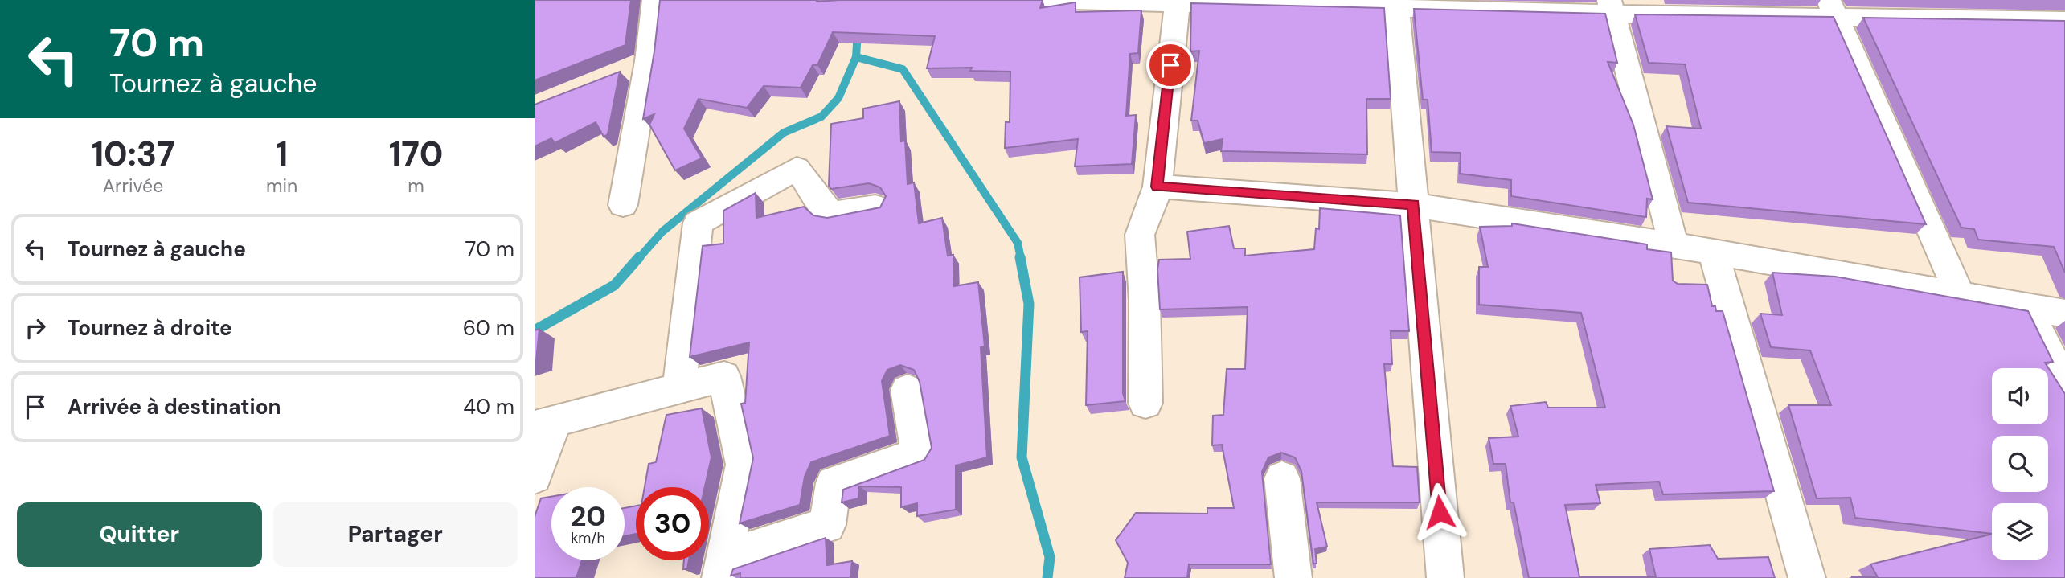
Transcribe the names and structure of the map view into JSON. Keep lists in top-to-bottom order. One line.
{"page":{"turn":["70 m","Tournez à gauche"],"eta":["10:37","Arrivée","1","min","170","m"],"list":[{"name":"Tournez à gauche","value":"70 m"},{"name":"Tournez à droite","value":"60 m"},{"name":"Arrivée à destination","value":"40 m"}],"speed":"20 km/h","limit":"30","buttons":["Quitter","Partager"]}}
